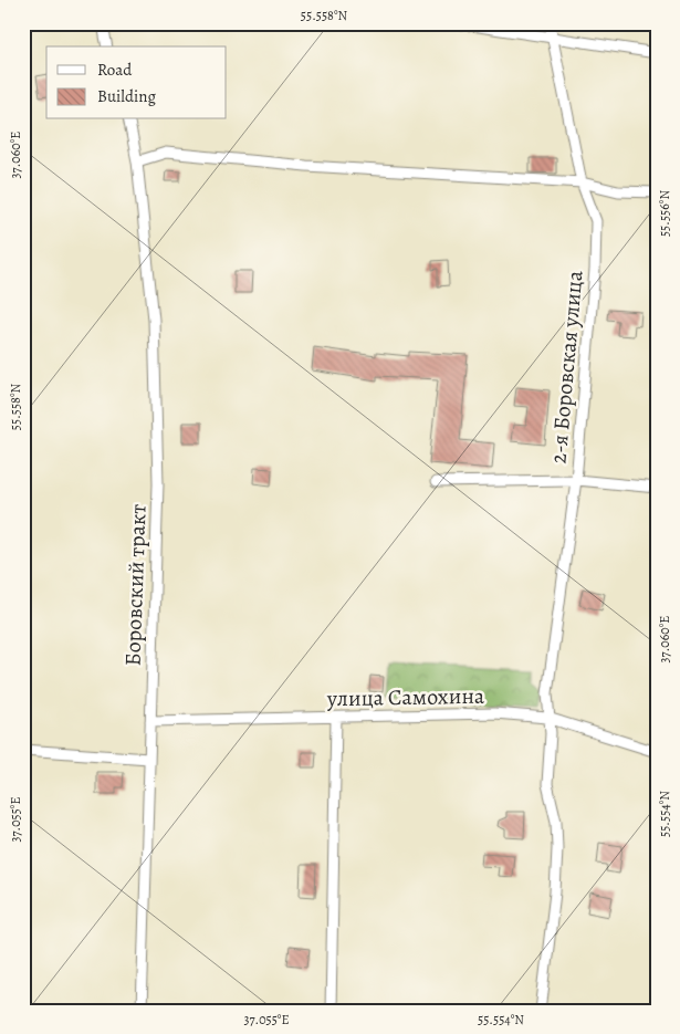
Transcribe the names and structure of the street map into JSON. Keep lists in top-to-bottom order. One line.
{"streets":{"street":["2-я Боровская улица","Боровский тракт","улица Самохина"]},"crossings":[["2-я Боровская улица","улица Самохина"],["Боровский тракт","улица Самохина"]],"legend":["Road","Building"],"coordinates":["55.558°N","37.060°E","55.556°N","55.554°N","37.055°E"]}
